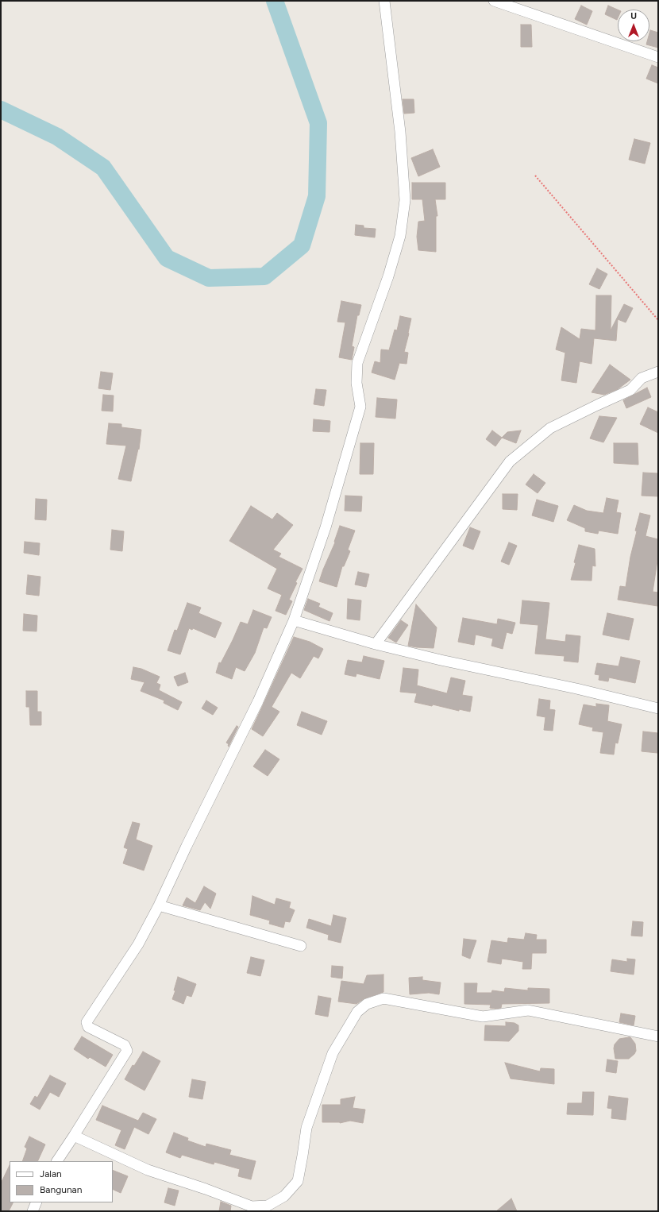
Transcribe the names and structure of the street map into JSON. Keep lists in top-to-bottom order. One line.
{"legend":["Jalan","Bangunan"],"north":"top"}
